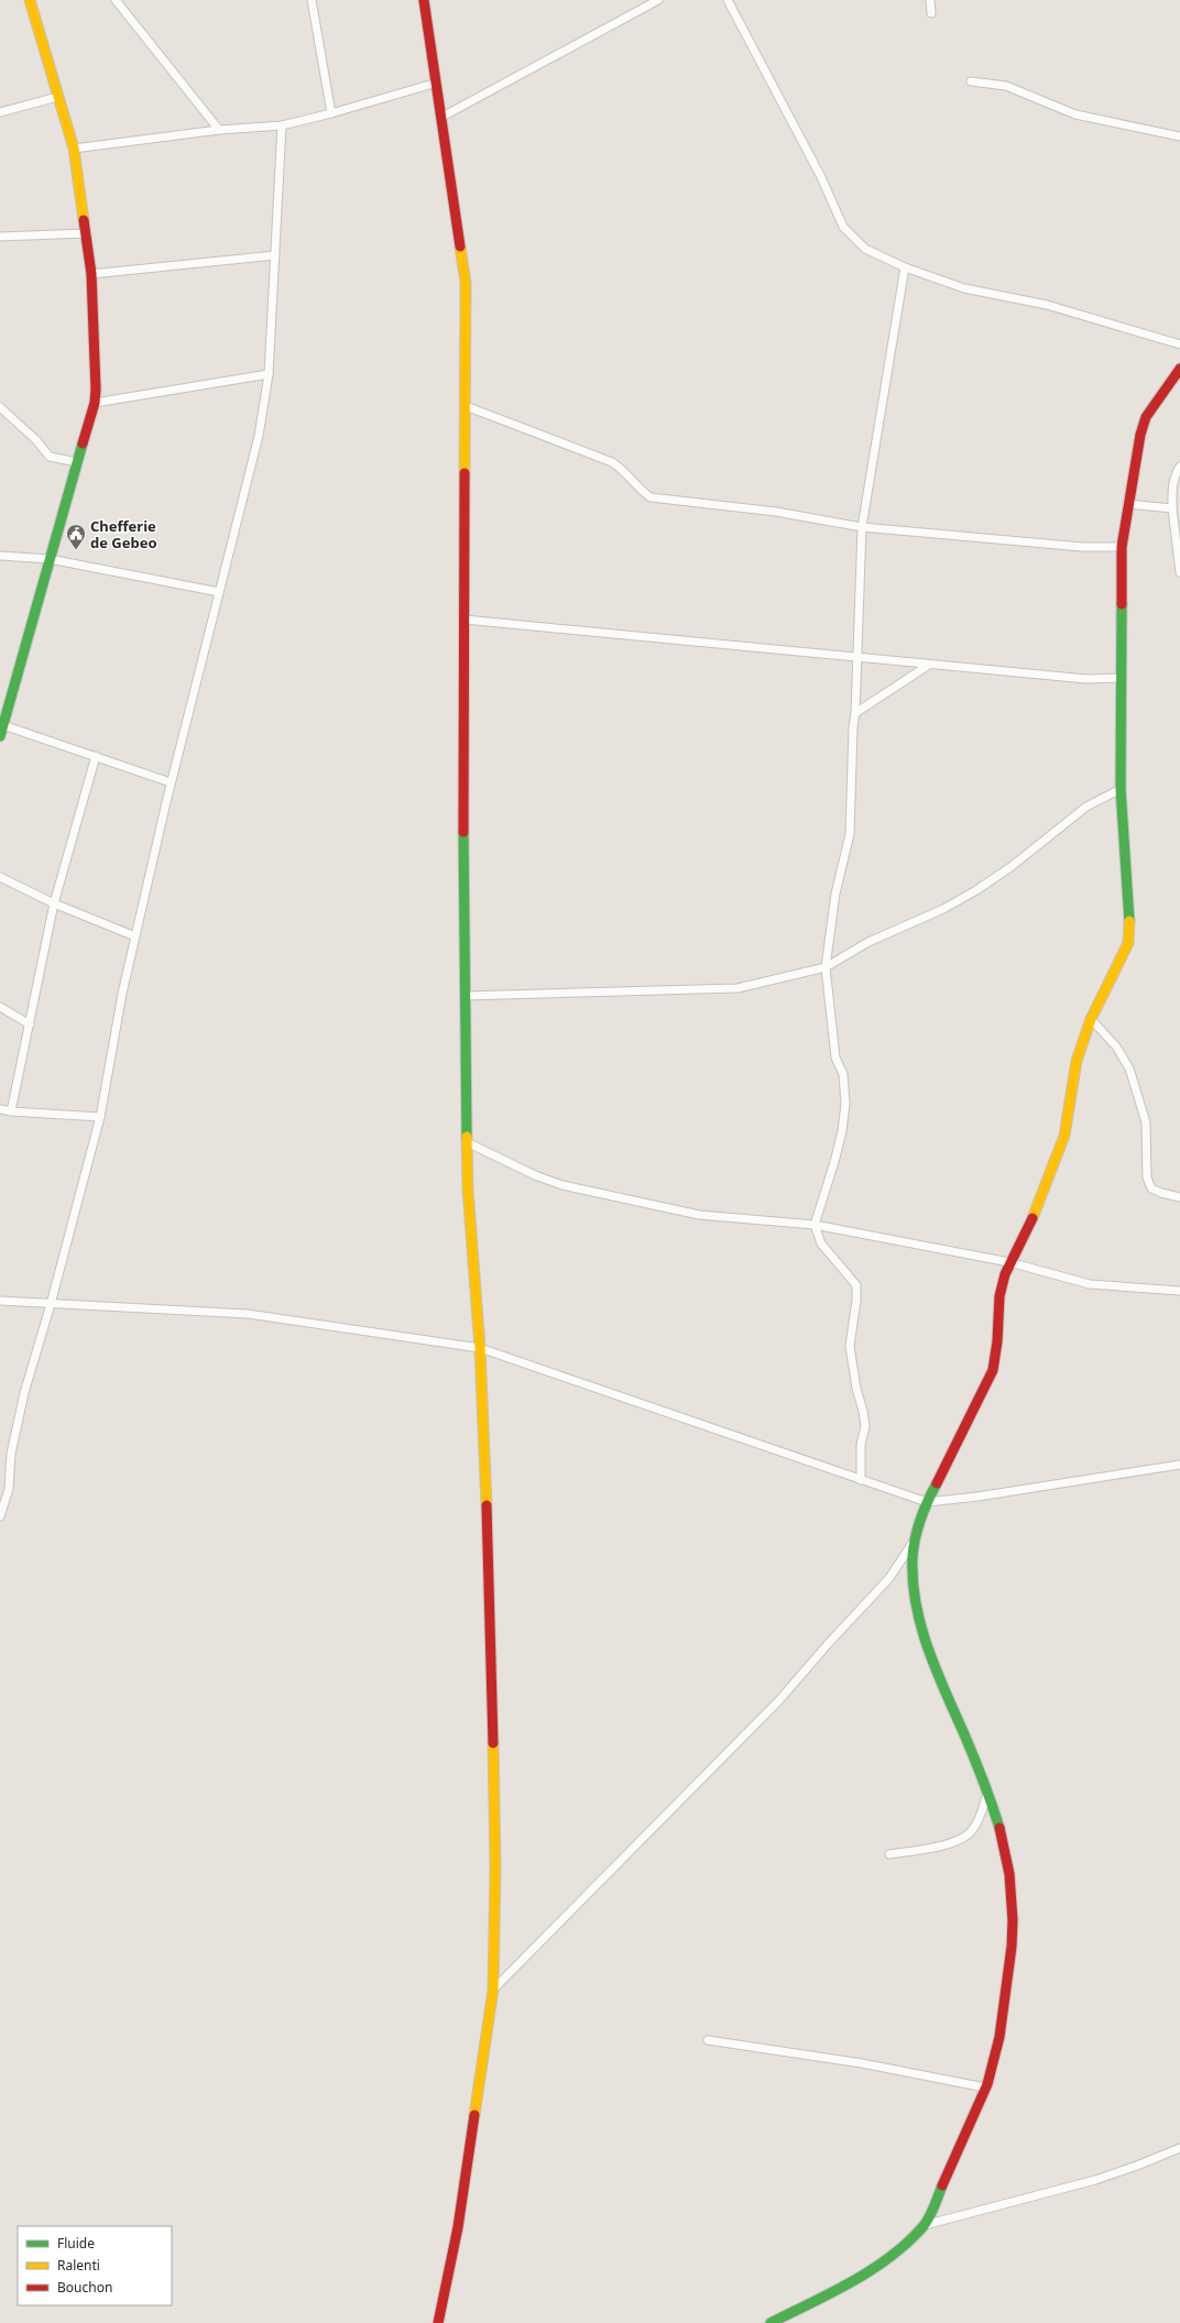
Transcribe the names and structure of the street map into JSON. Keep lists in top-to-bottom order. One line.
{"places":{"public building":["Chefferie de Gebeo"]},"legend":["Fluide","Ralenti","Bouchon"]}
